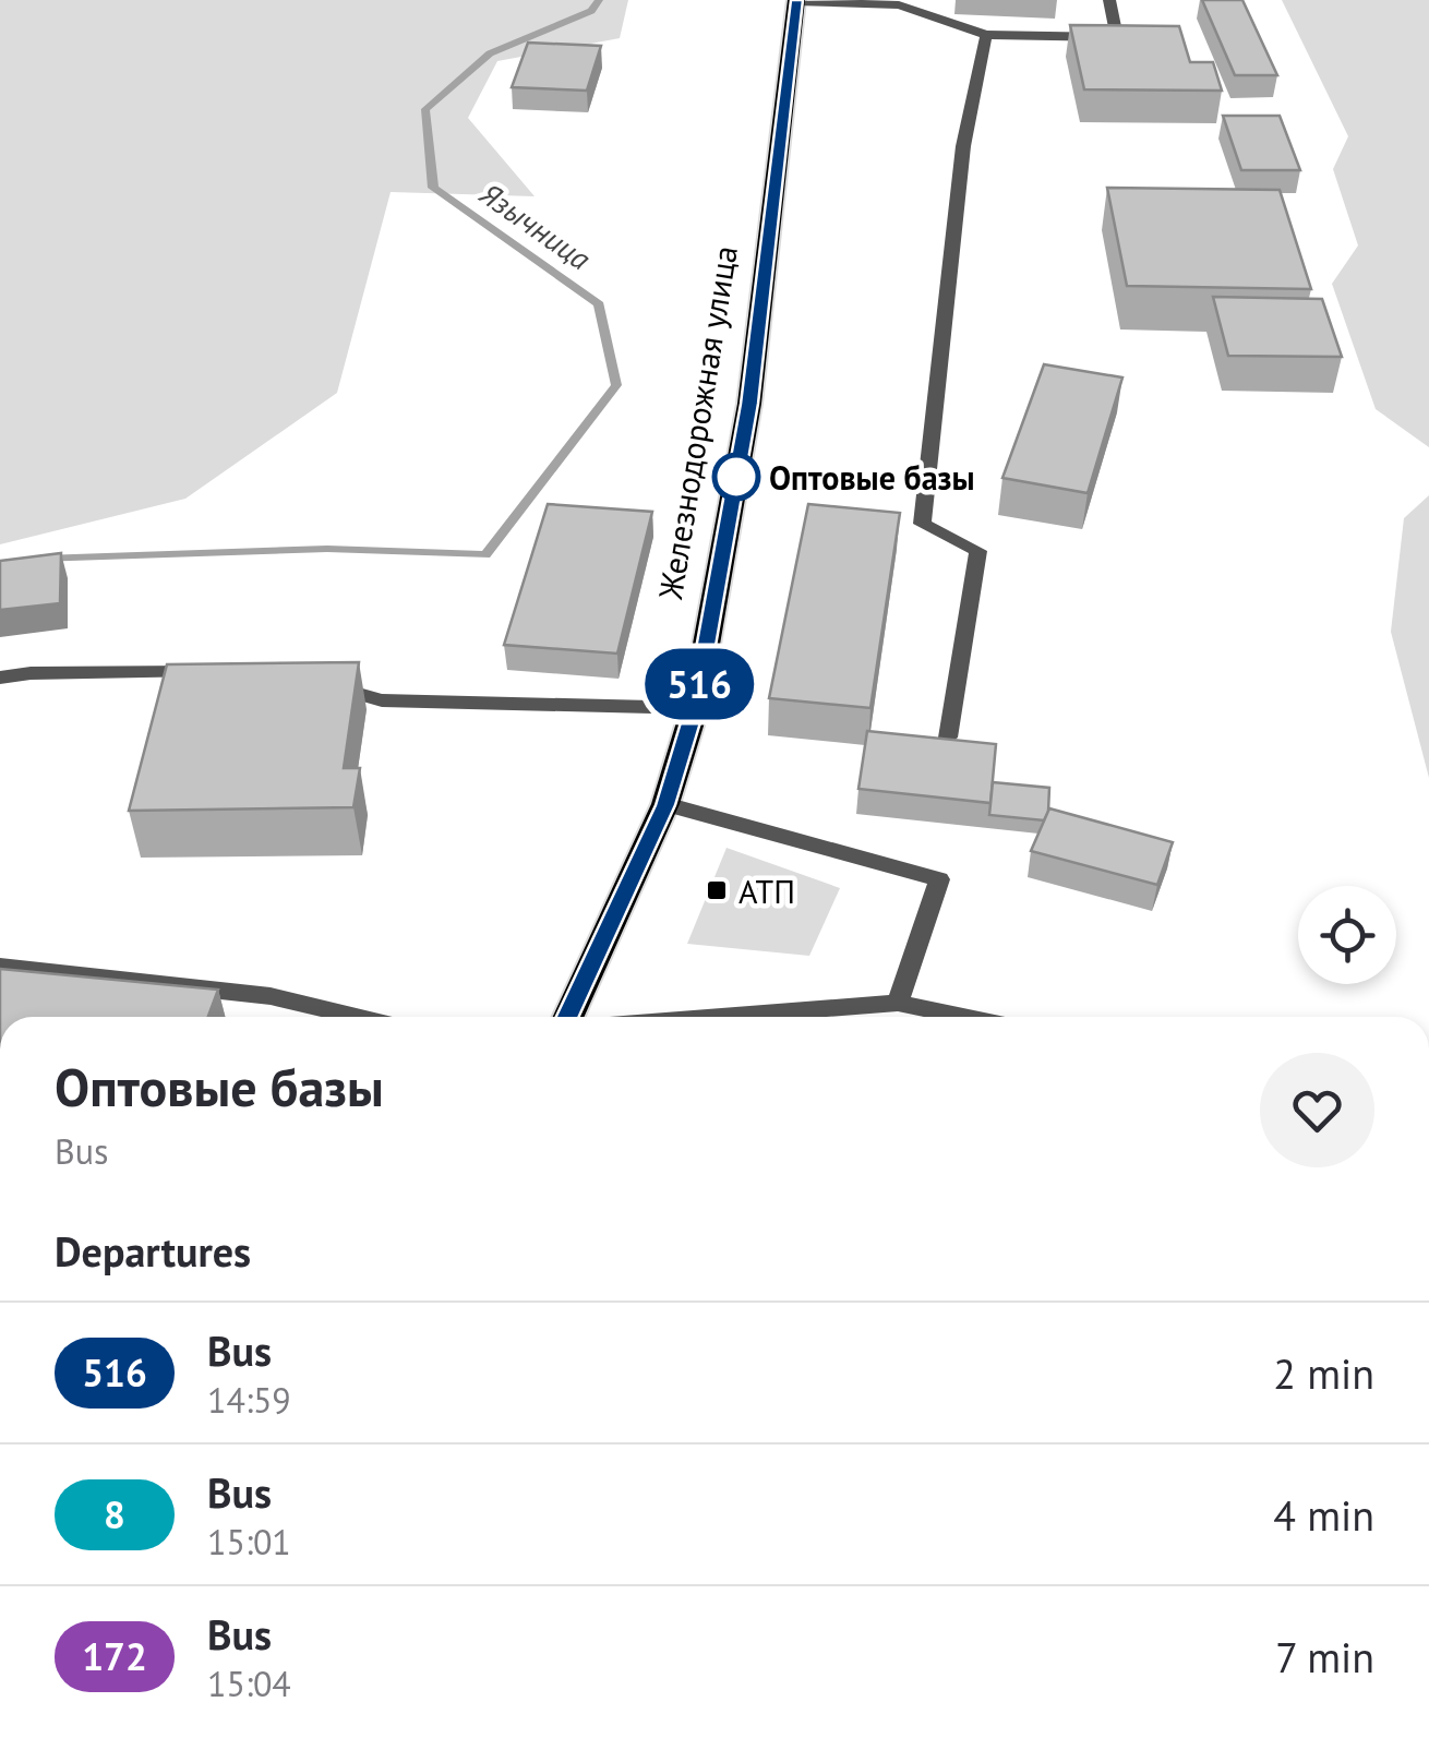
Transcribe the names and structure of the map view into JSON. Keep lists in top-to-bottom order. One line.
{"streets":{"highway":["Железнодорожная улица"]},"water":["Язычница"],"places":{"other":["Оптовые базы"],"transit":["АТП"]},"lines":["bus line 516"],"page":{"on_map":"516","heading":[["Оптовые базы","Bus"],"Departures"],"list":[{"mark":"516","name":"Bus","note":"14:59","value":"2 min"},{"mark":"8","name":"Bus","note":"15:01","value":"4 min"},{"mark":"172","name":"Bus","note":"15:04","value":"7 min"}]}}
